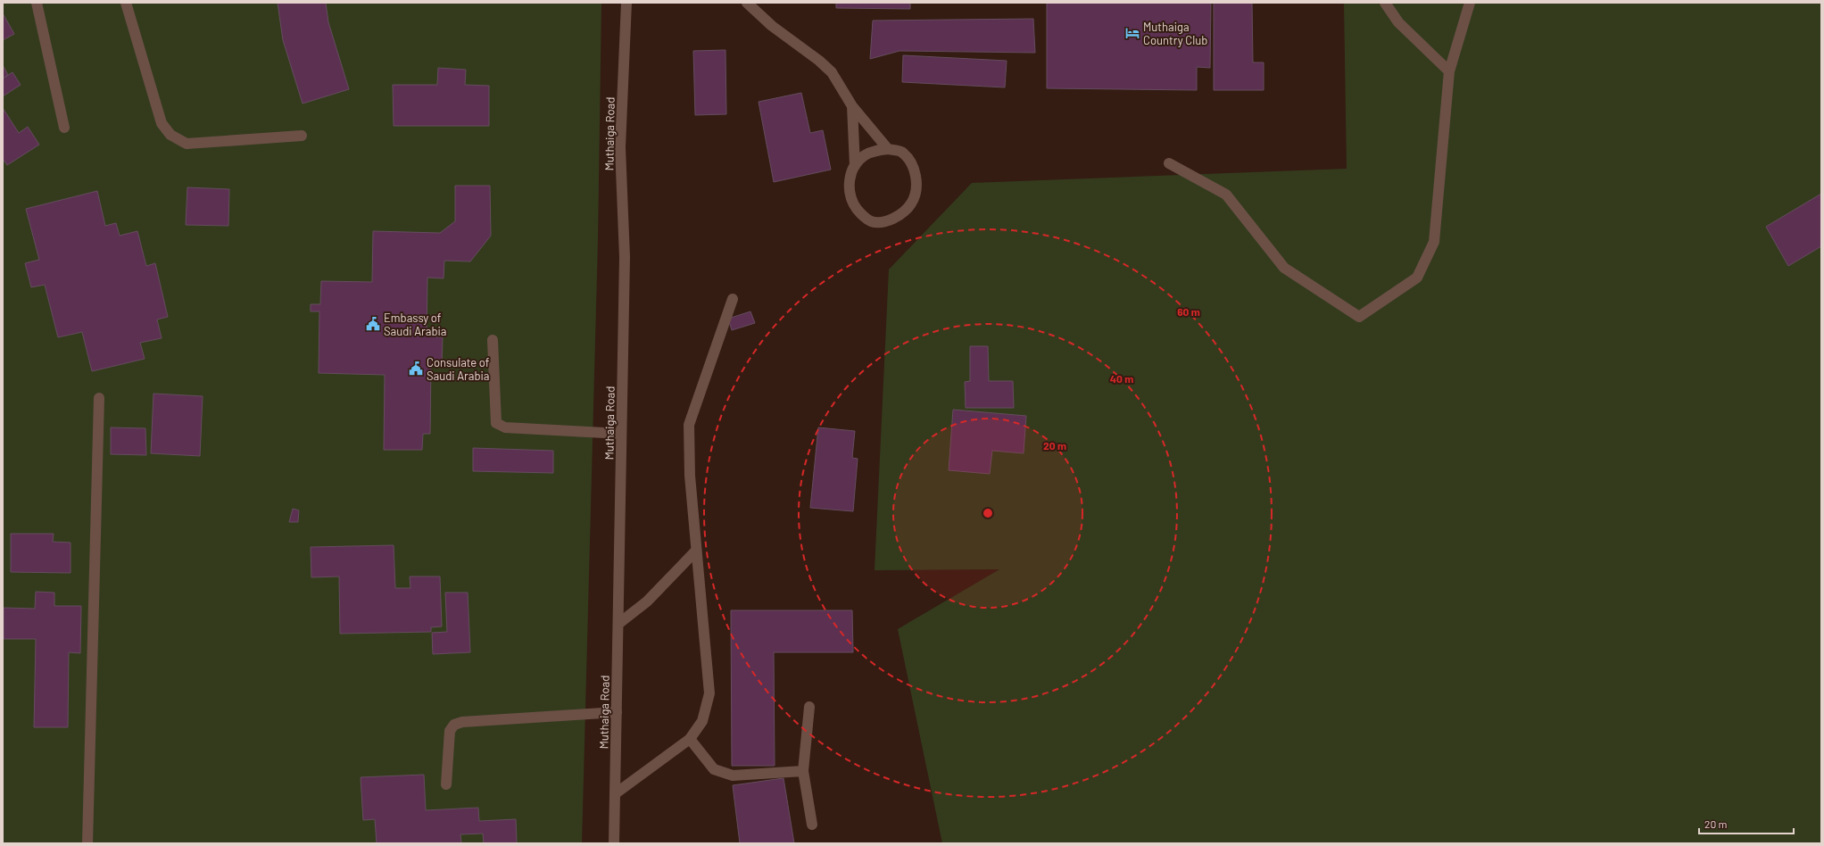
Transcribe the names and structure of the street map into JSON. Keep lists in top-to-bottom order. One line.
{"streets":{"main road":["Muthaiga Road"]},"places":{"hotel":["Muthaiga Country Club"],"public building":["Embassy of Saudi Arabia","Consulate of Saudi Arabia"]},"scale_bar":"20 m","rings":["60 m","40 m","20 m"]}
